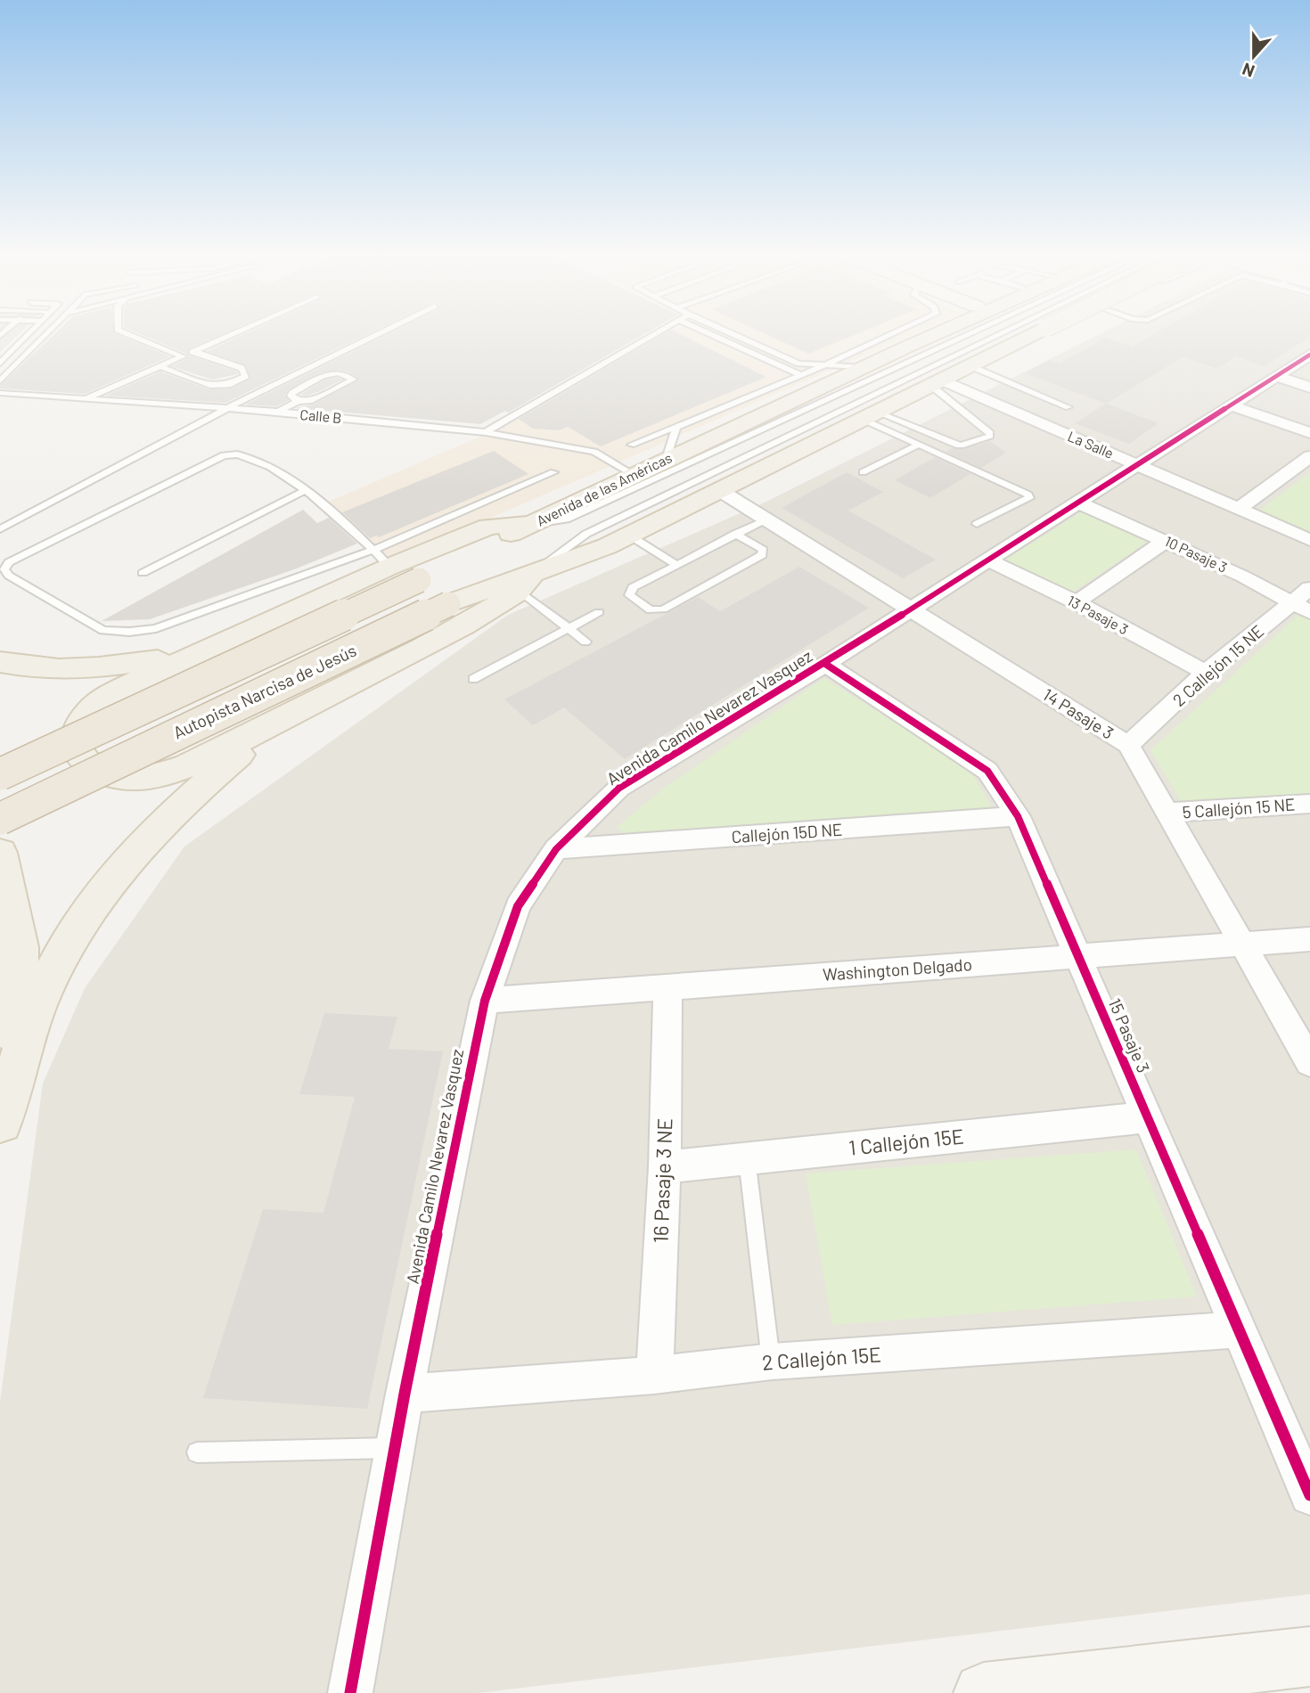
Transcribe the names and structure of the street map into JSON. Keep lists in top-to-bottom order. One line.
{"streets":{"highway":["Autopista Narcisa de Jesús"],"main road":["Avenida de las Américas"],"street":["La Salle","10 Pasaje 3","13 Pasaje 3","2 Callejón 15 NE","14 Pasaje 3","Avenida Camilo Nevarez Vasquez","5 Callejón 15 NE","Callejón 15D NE","Washington Delgado","15 Pasaje 3","1 Callejón 15E","16 Pasaje 3 NE","2 Callejón 15E"],"lane":["Calle B"]},"crossings":[["Calle B","Avenida de las Américas"],["La Salle","Avenida Camilo Nevarez Vasquez"],["Avenida de las Américas","Autopista Narcisa de Jesús"],["10 Pasaje 3","2 Callejón 15 NE"],["10 Pasaje 3","Avenida Camilo Nevarez Vasquez"],["13 Pasaje 3","2 Callejón 15 NE"],["13 Pasaje 3","Avenida Camilo Nevarez Vasquez"],["2 Callejón 15 NE","14 Pasaje 3"],["14 Pasaje 3","Avenida Camilo Nevarez Vasquez"],["14 Pasaje 3","5 Callejón 15 NE"],["14 Pasaje 3","Washington Delgado"],["Avenida Camilo Nevarez Vasquez","Callejón 15D NE"],["Avenida Camilo Nevarez Vasquez","Washington Delgado"],["Avenida Camilo Nevarez Vasquez","15 Pasaje 3"],["Avenida Camilo Nevarez Vasquez","2 Callejón 15E"],["Callejón 15D NE","15 Pasaje 3"],["Washington Delgado","15 Pasaje 3"],["Washington Delgado","16 Pasaje 3 NE"],["15 Pasaje 3","1 Callejón 15E"],["15 Pasaje 3","2 Callejón 15E"],["1 Callejón 15E","16 Pasaje 3 NE"],["16 Pasaje 3 NE","2 Callejón 15E"]],"north":"bottom"}
